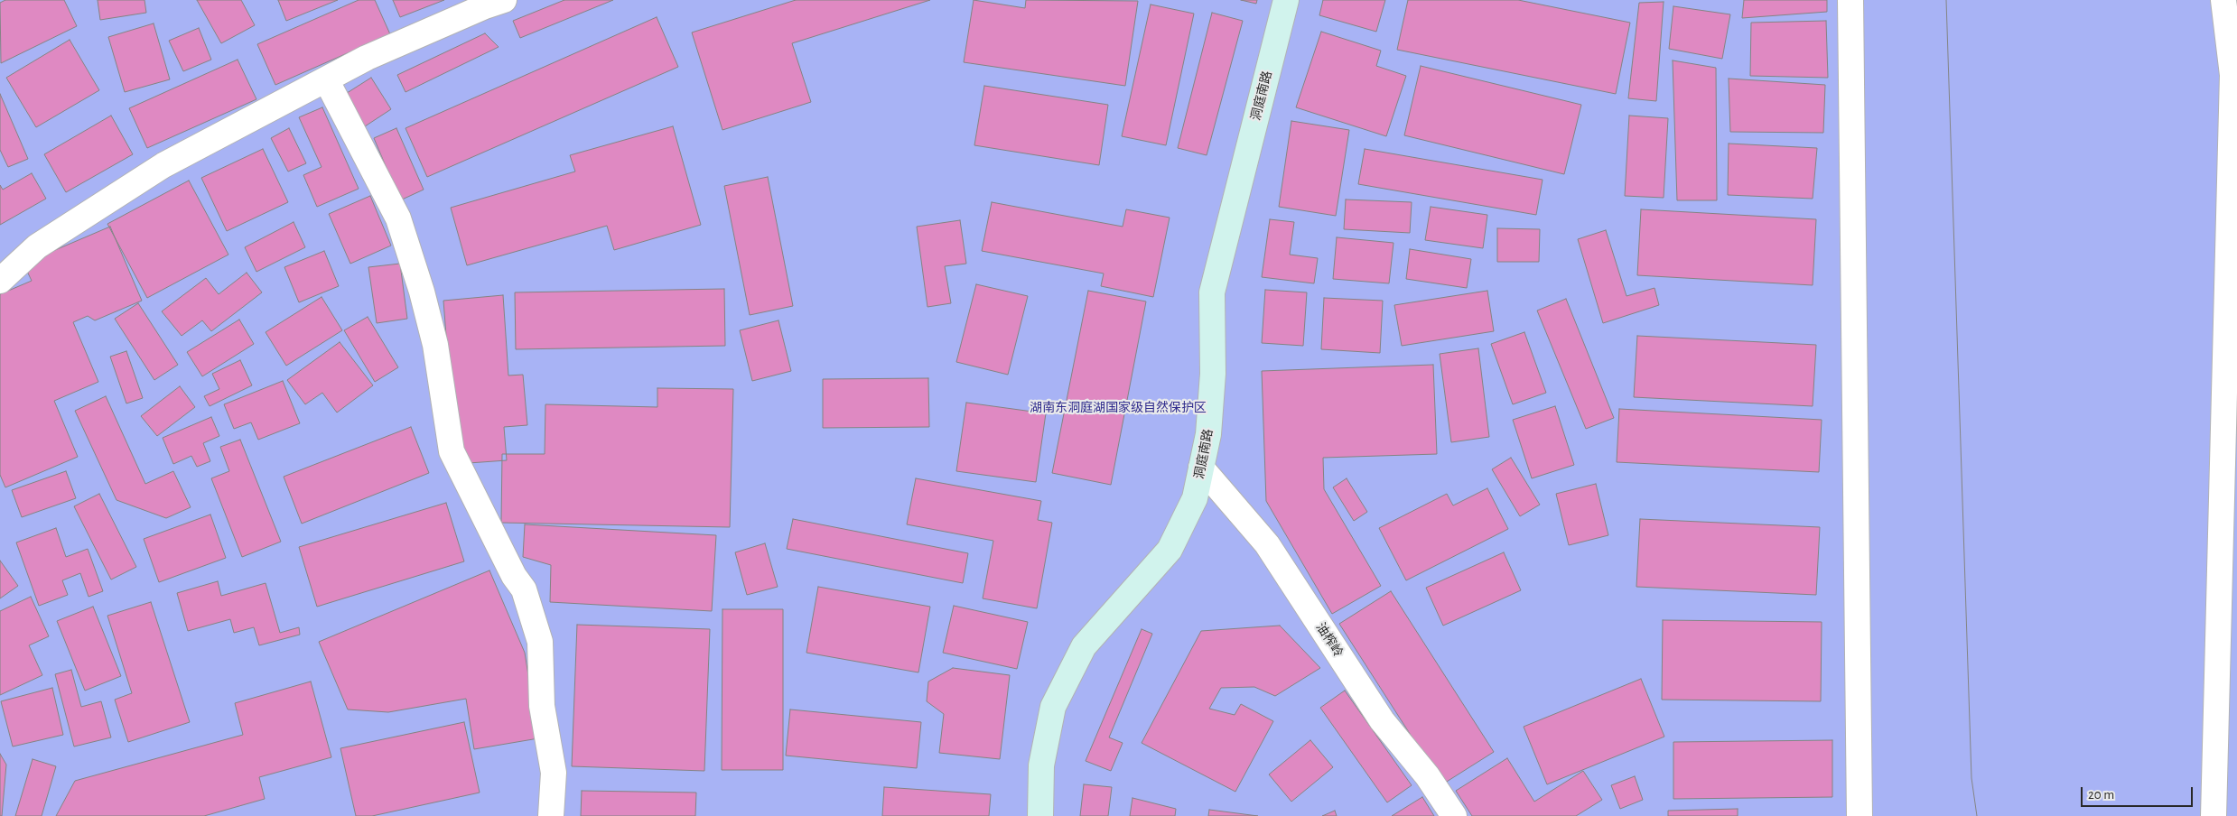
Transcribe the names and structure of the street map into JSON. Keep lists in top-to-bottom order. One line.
{"streets":{"main road":["洞庭南路"],"street":["油榨岭"]},"crossings":[["洞庭南路","油榨岭"]],"parks":["湖南东洞庭湖国家级自然保护区"],"scale_bar":"20 m"}
